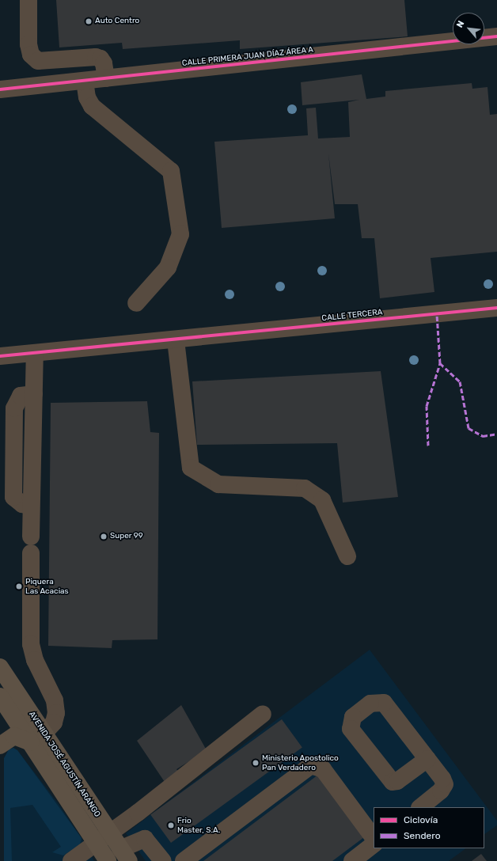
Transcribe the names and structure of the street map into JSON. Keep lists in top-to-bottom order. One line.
{"streets":{"main road":["AVENIDA JOSÉ AGUSTÍN ARANGO"],"street":["CALLE PRIMERA JUAN DÍAZ ÁREA A","CALLE TERCERA"]},"places":["Auto Centro","Super 99","Piquera Las Acacias","Ministerio Apostolico Pan Verdadero","Frio Master, S.A."],"legend":["Ciclovía","Sendero"],"north":"top left"}
